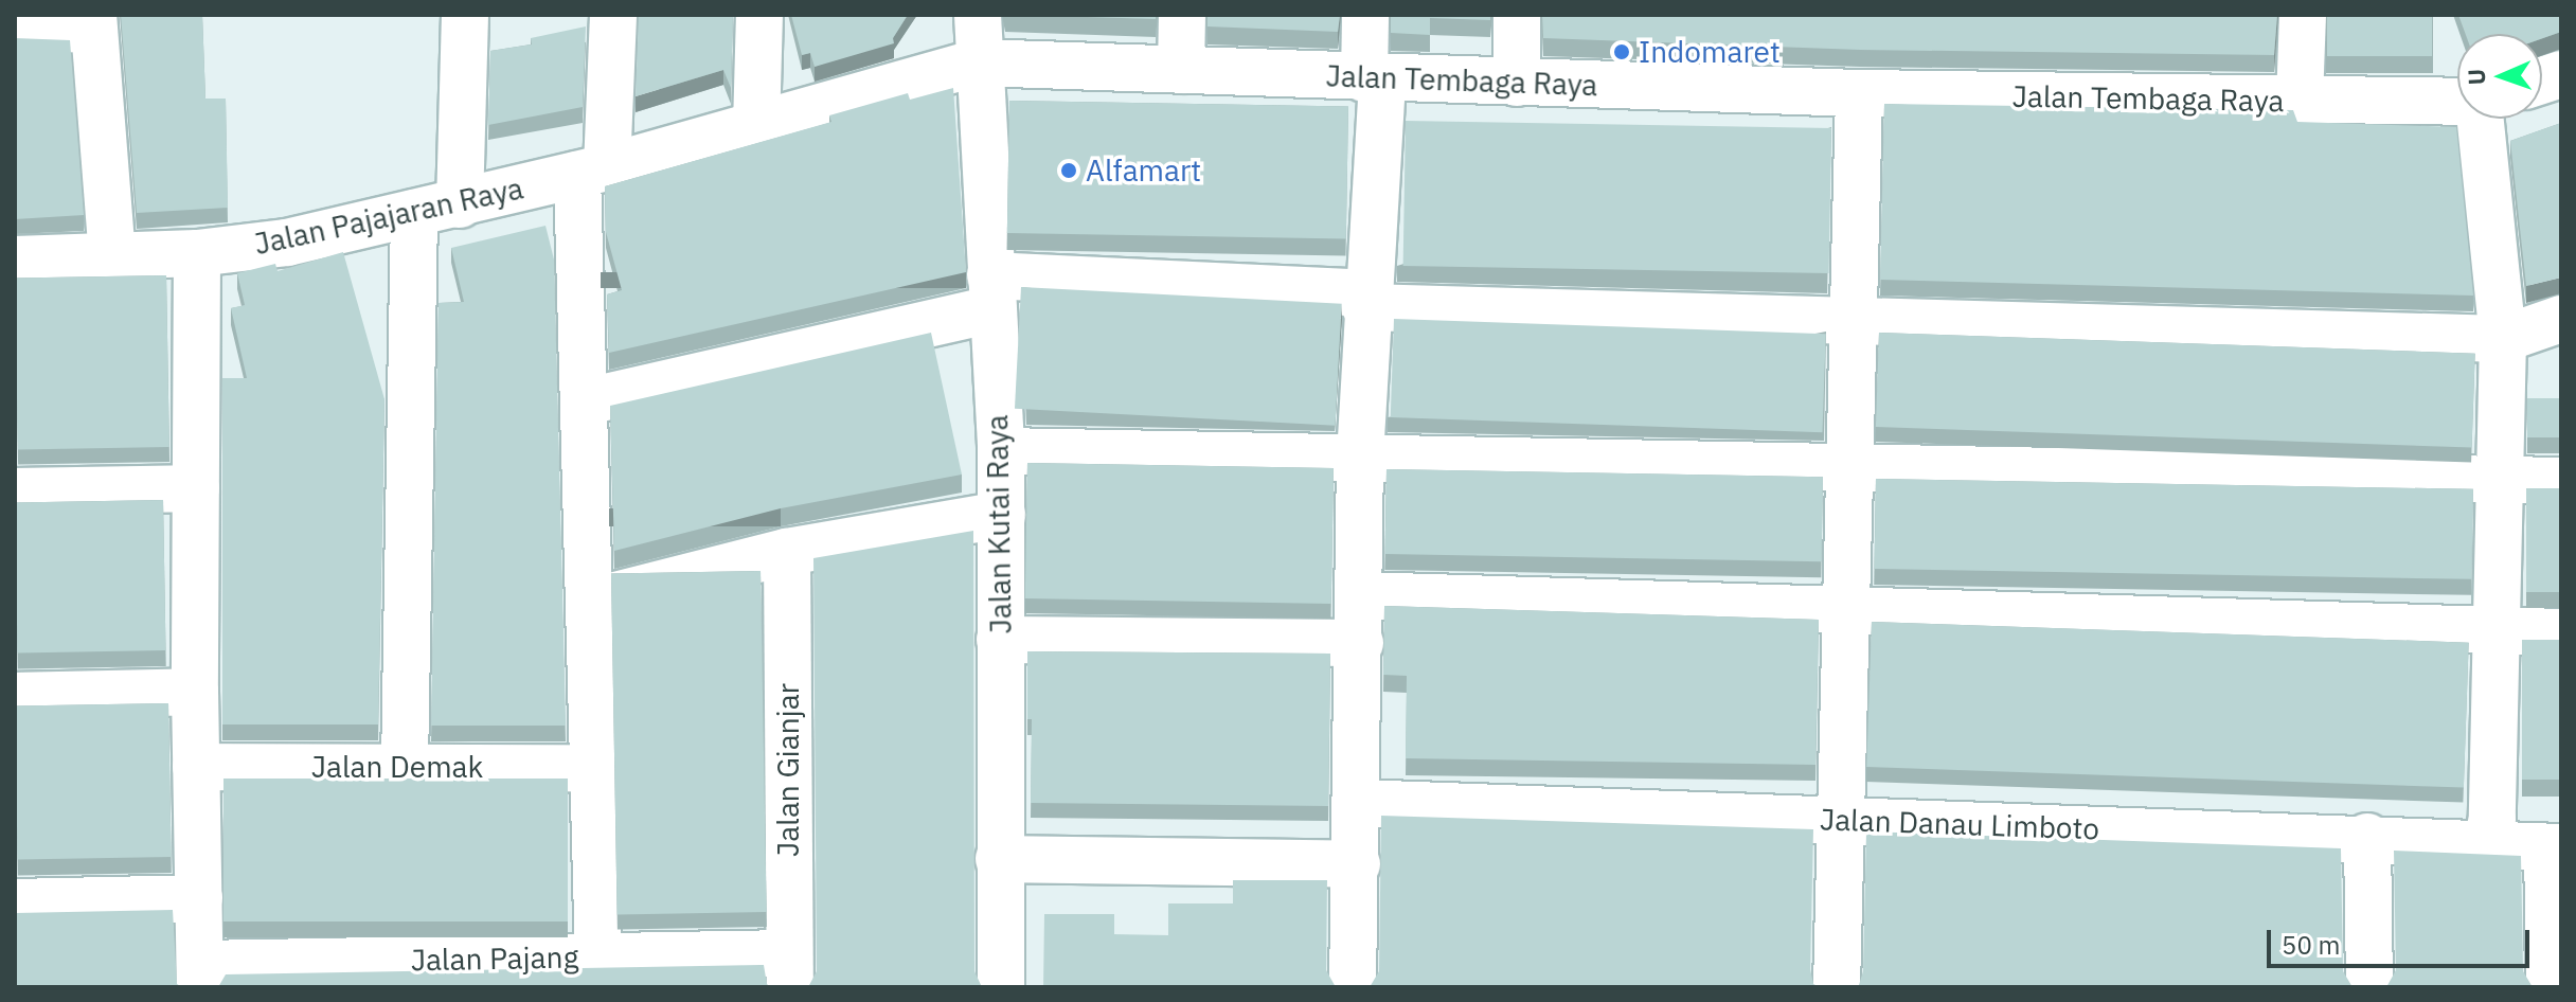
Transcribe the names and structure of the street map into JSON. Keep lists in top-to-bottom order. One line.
{"streets":{"street":["Jalan Tembaga Raya","Jalan Pajajaran Raya","Jalan Kutai Raya","Jalan Demak","Jalan Gianjar","Jalan Danau Limboto","Jalan Pajang"]},"crossings":[["Jalan Tembaga Raya","Jalan Pajajaran Raya"],["Jalan Tembaga Raya","Jalan Kutai Raya"],["Jalan Gianjar","Jalan Pajang"]],"places":["Indomaret","Alfamart"],"scale_bar":"50 m","north":"left"}
